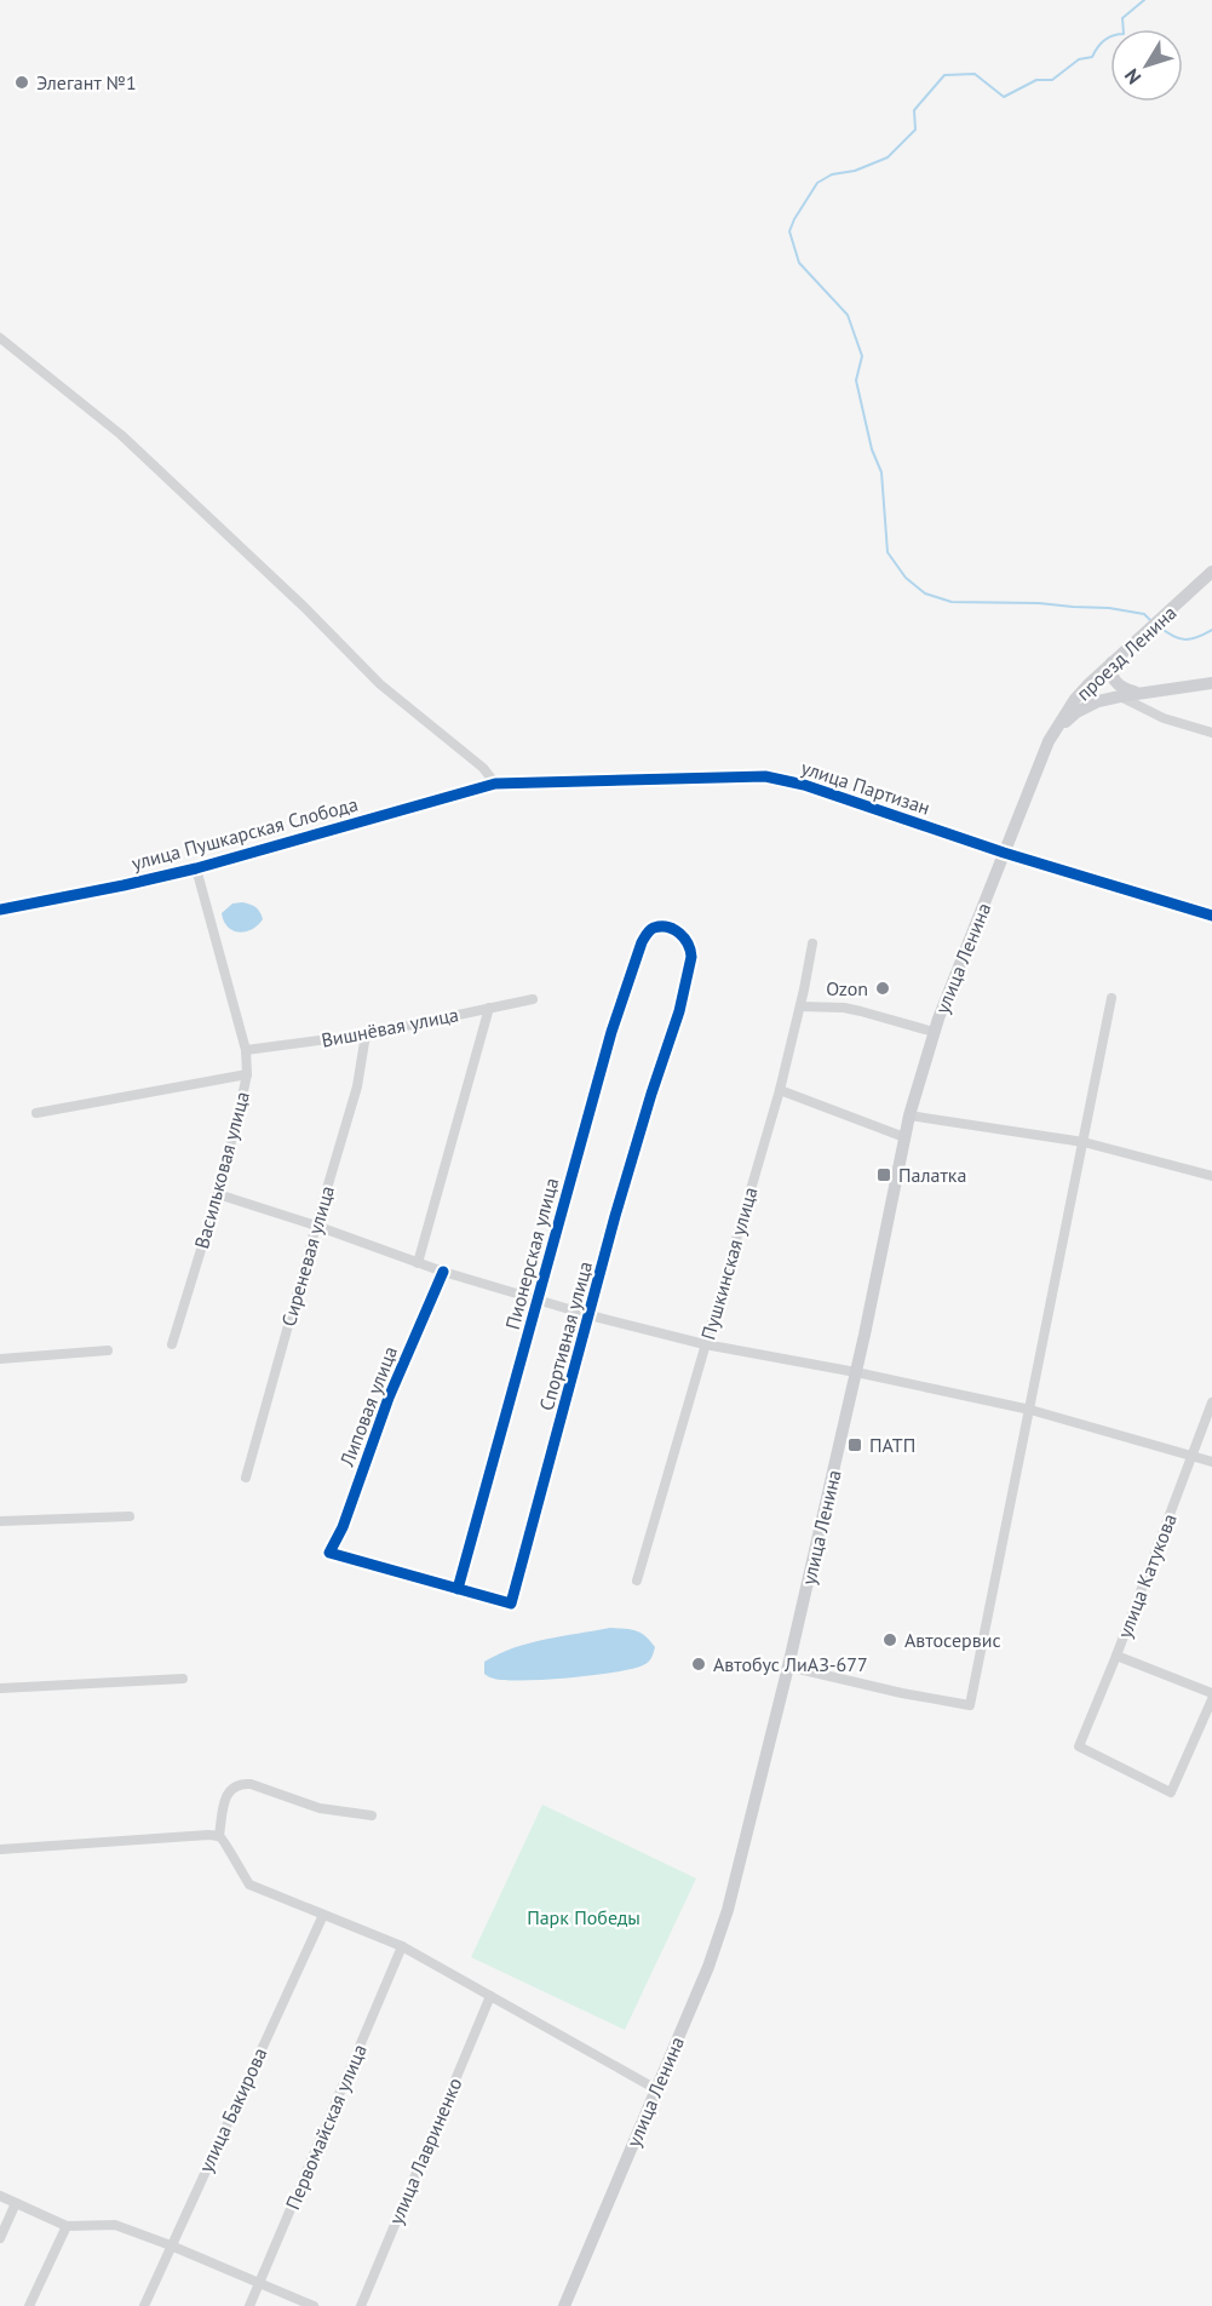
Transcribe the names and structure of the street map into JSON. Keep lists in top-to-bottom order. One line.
{"streets":{"main road":["проезд Ленина","улица Ленина"],"street":["улица Партизан","улица Пушкарская Слобода","Вишнёвая улица","Васильковая улица","Пионерская улица","Сиреневая улица","Пушкинская улица","Спортивная улица","Липовая улица","улица Катукова","улица Бакирова","Первомайская улица","улица Лавриненко"]},"crossings":[["проезд Ленина","улица Ленина"],["улица Партизан","улица Пушкарская Слобода"],["улица Партизан","улица Ленина"],["улица Пушкарская Слобода","Васильковая улица"],["Вишнёвая улица","Васильковая улица"],["Вишнёвая улица","Сиреневая улица"],["Пионерская улица","Спортивная улица"],["Спортивная улица","Липовая улица"]],"parks":["Парк Победы"],"places":{"other":["Элегант №1","Ozon","Автосервис","Автобус ЛиАЗ-677"],"transit":["Палатка","ПАТП"]},"north":"bottom left"}
